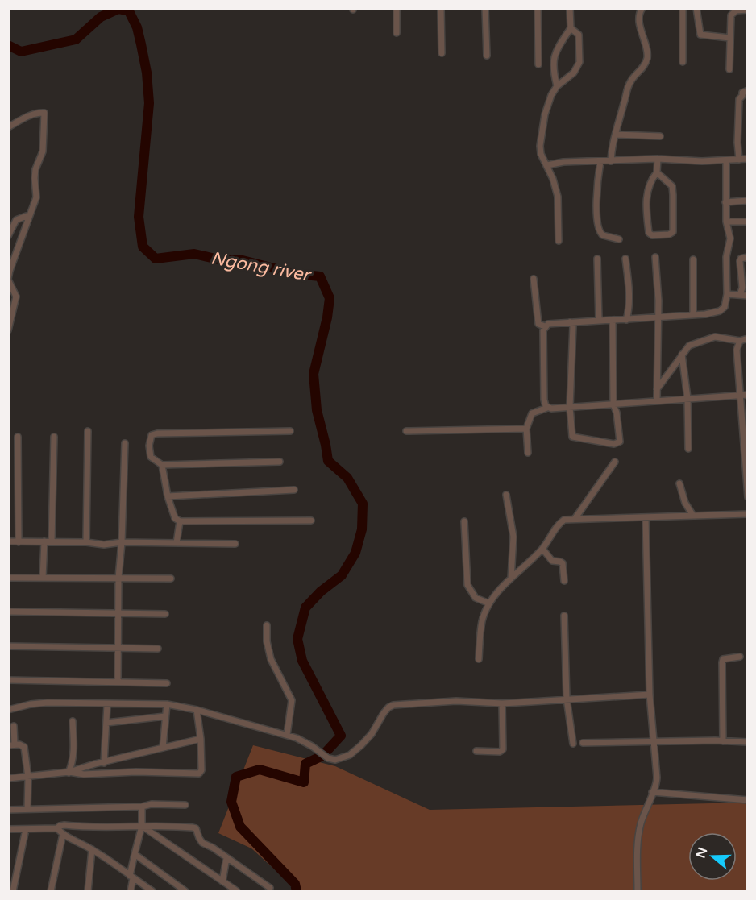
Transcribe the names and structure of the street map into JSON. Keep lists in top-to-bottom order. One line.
{"water":["Ngong river"],"north":"left"}
